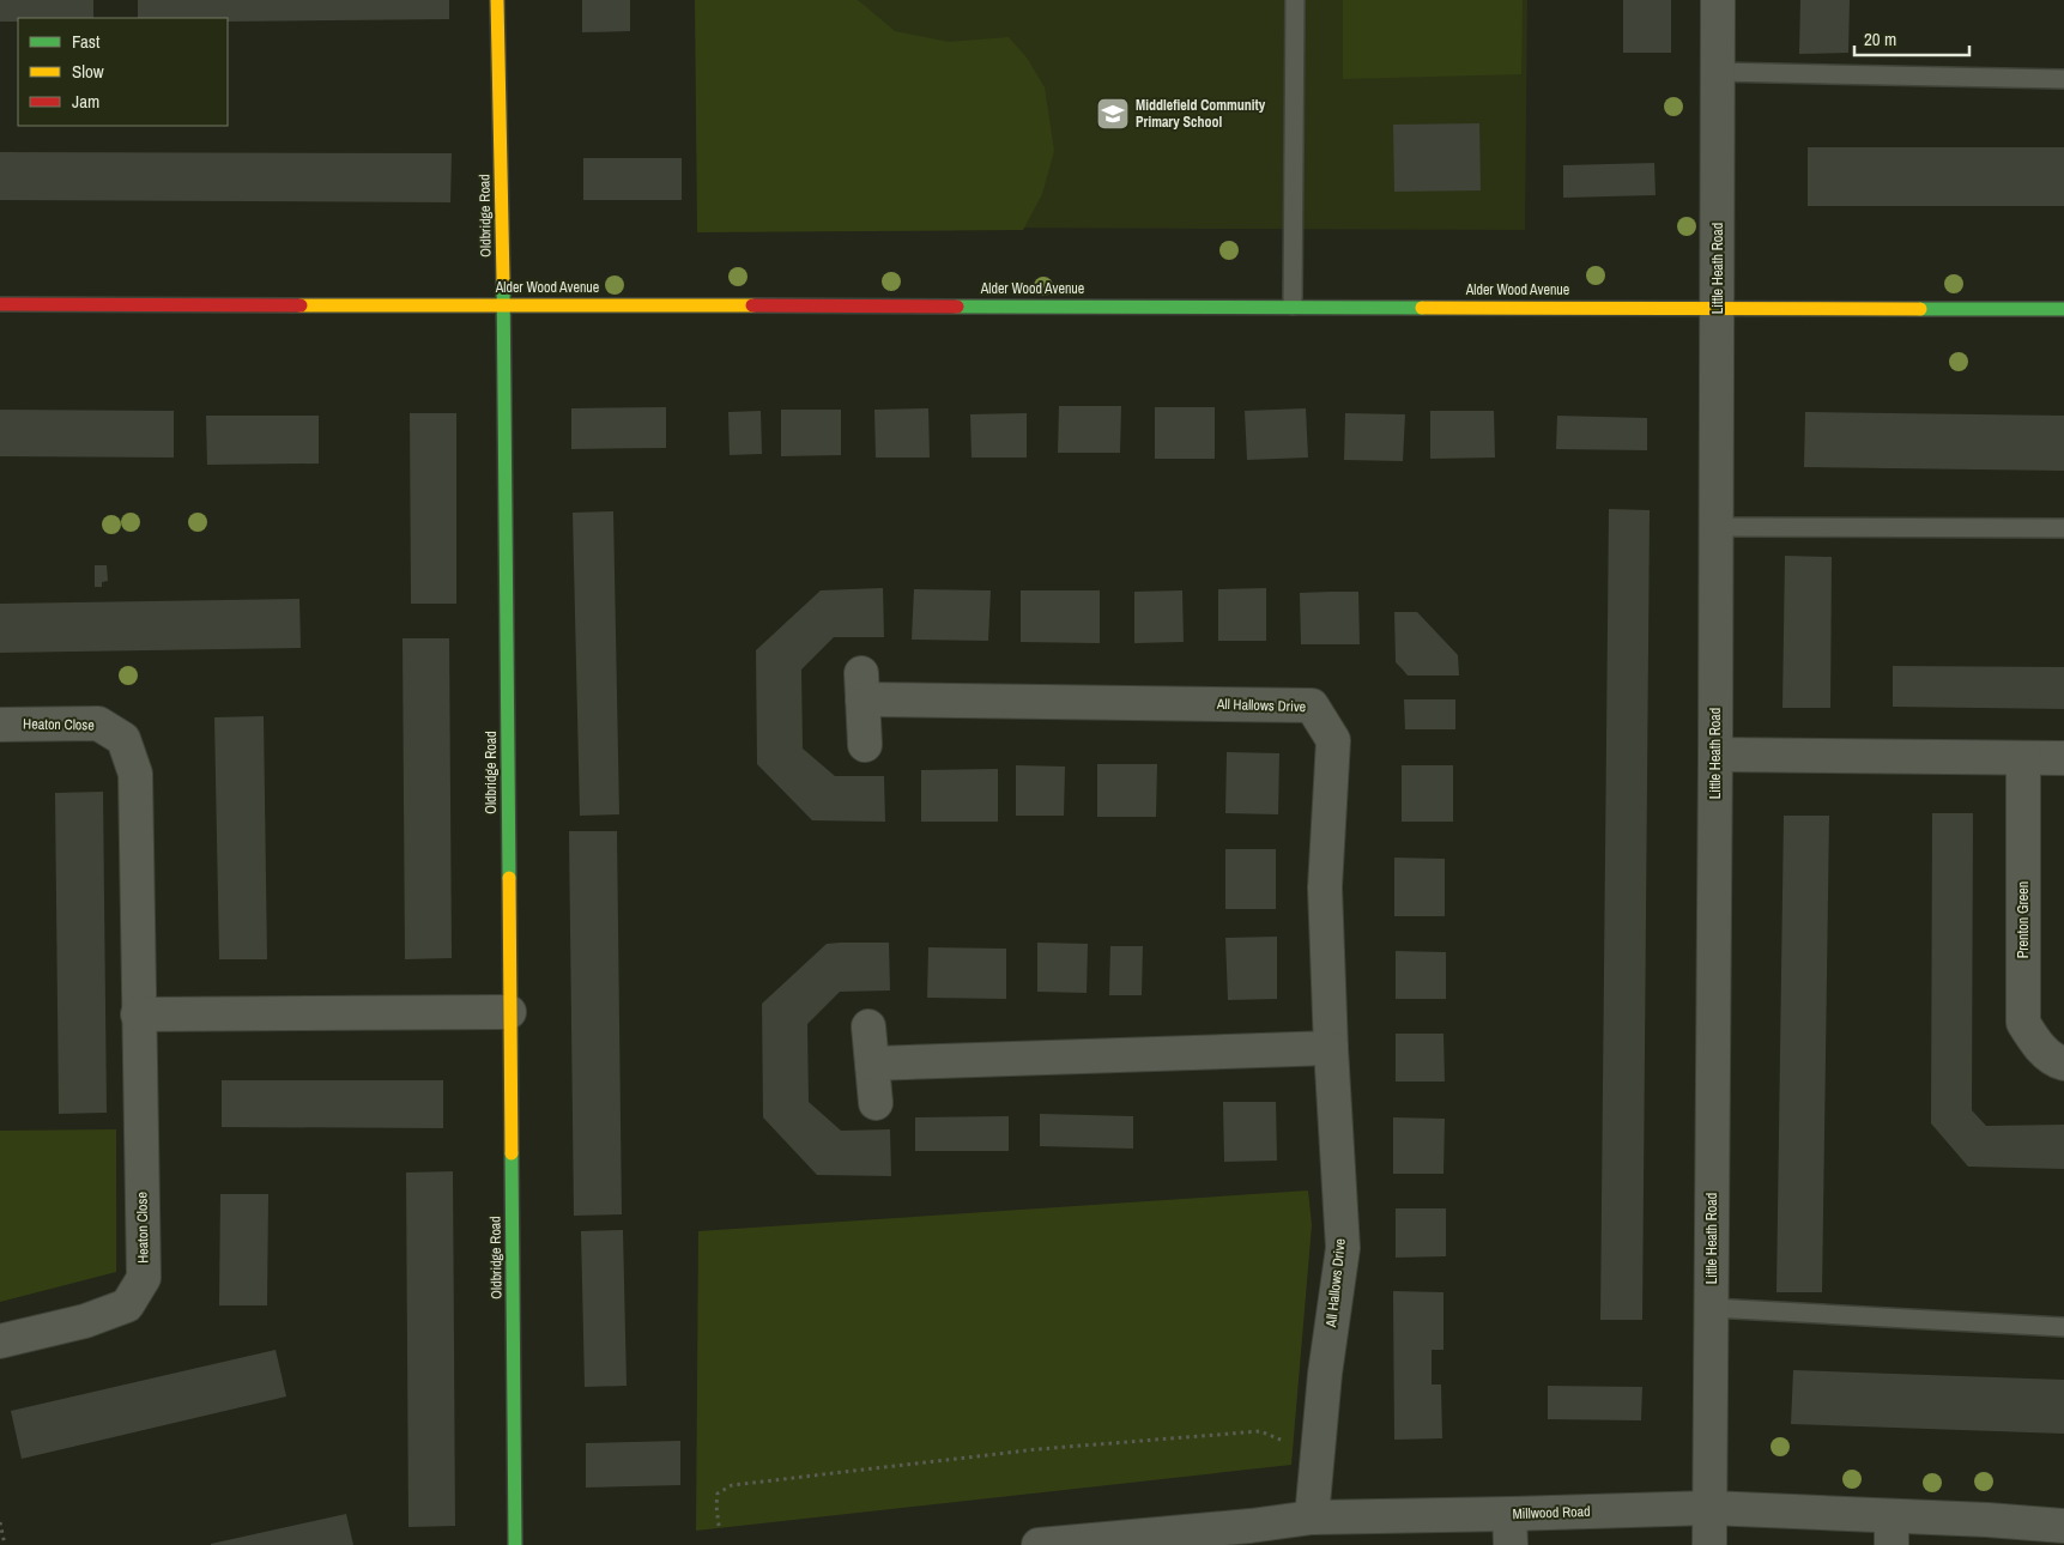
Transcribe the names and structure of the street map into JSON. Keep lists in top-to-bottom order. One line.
{"streets":{"street":["Oldbridge Road","Little Heath Road","Alder Wood Avenue","All Hallows Drive","Heaton Close","Prenton Green","Millwood Road"]},"crossings":[["Oldbridge Road","Alder Wood Avenue"],["Little Heath Road","Alder Wood Avenue"],["Little Heath Road","Millwood Road"],["All Hallows Drive","Millwood Road"]],"places":{"school or university":["Middlefield Community Primary School"]},"legend":["Fast","Slow","Jam"],"scale_bar":"20 m"}
